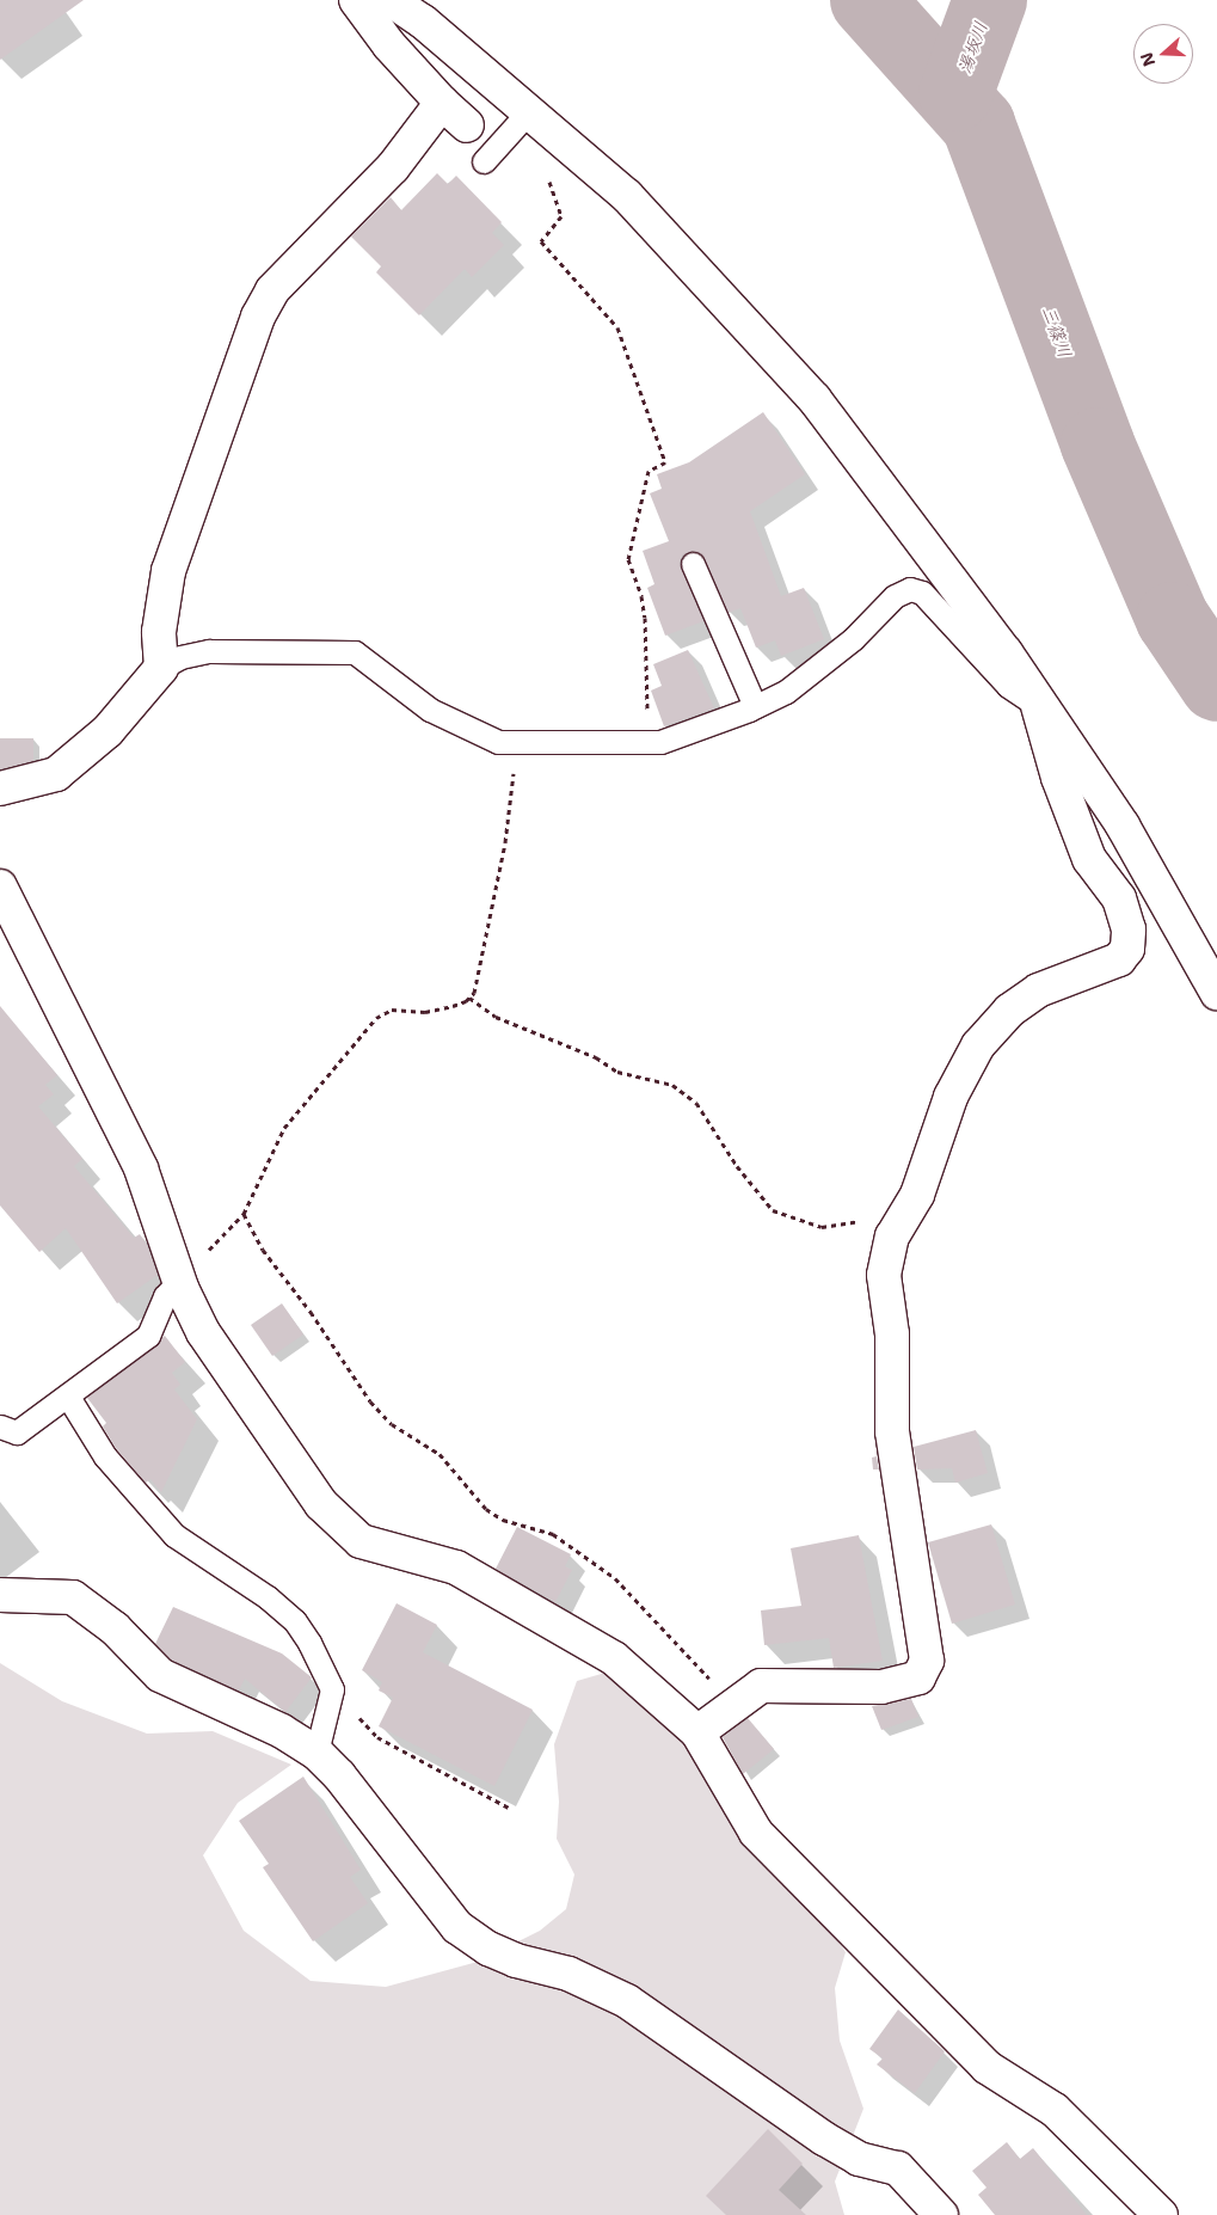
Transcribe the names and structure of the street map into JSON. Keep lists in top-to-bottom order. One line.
{"water":["湯坂川","三篠川"],"north":"left"}
